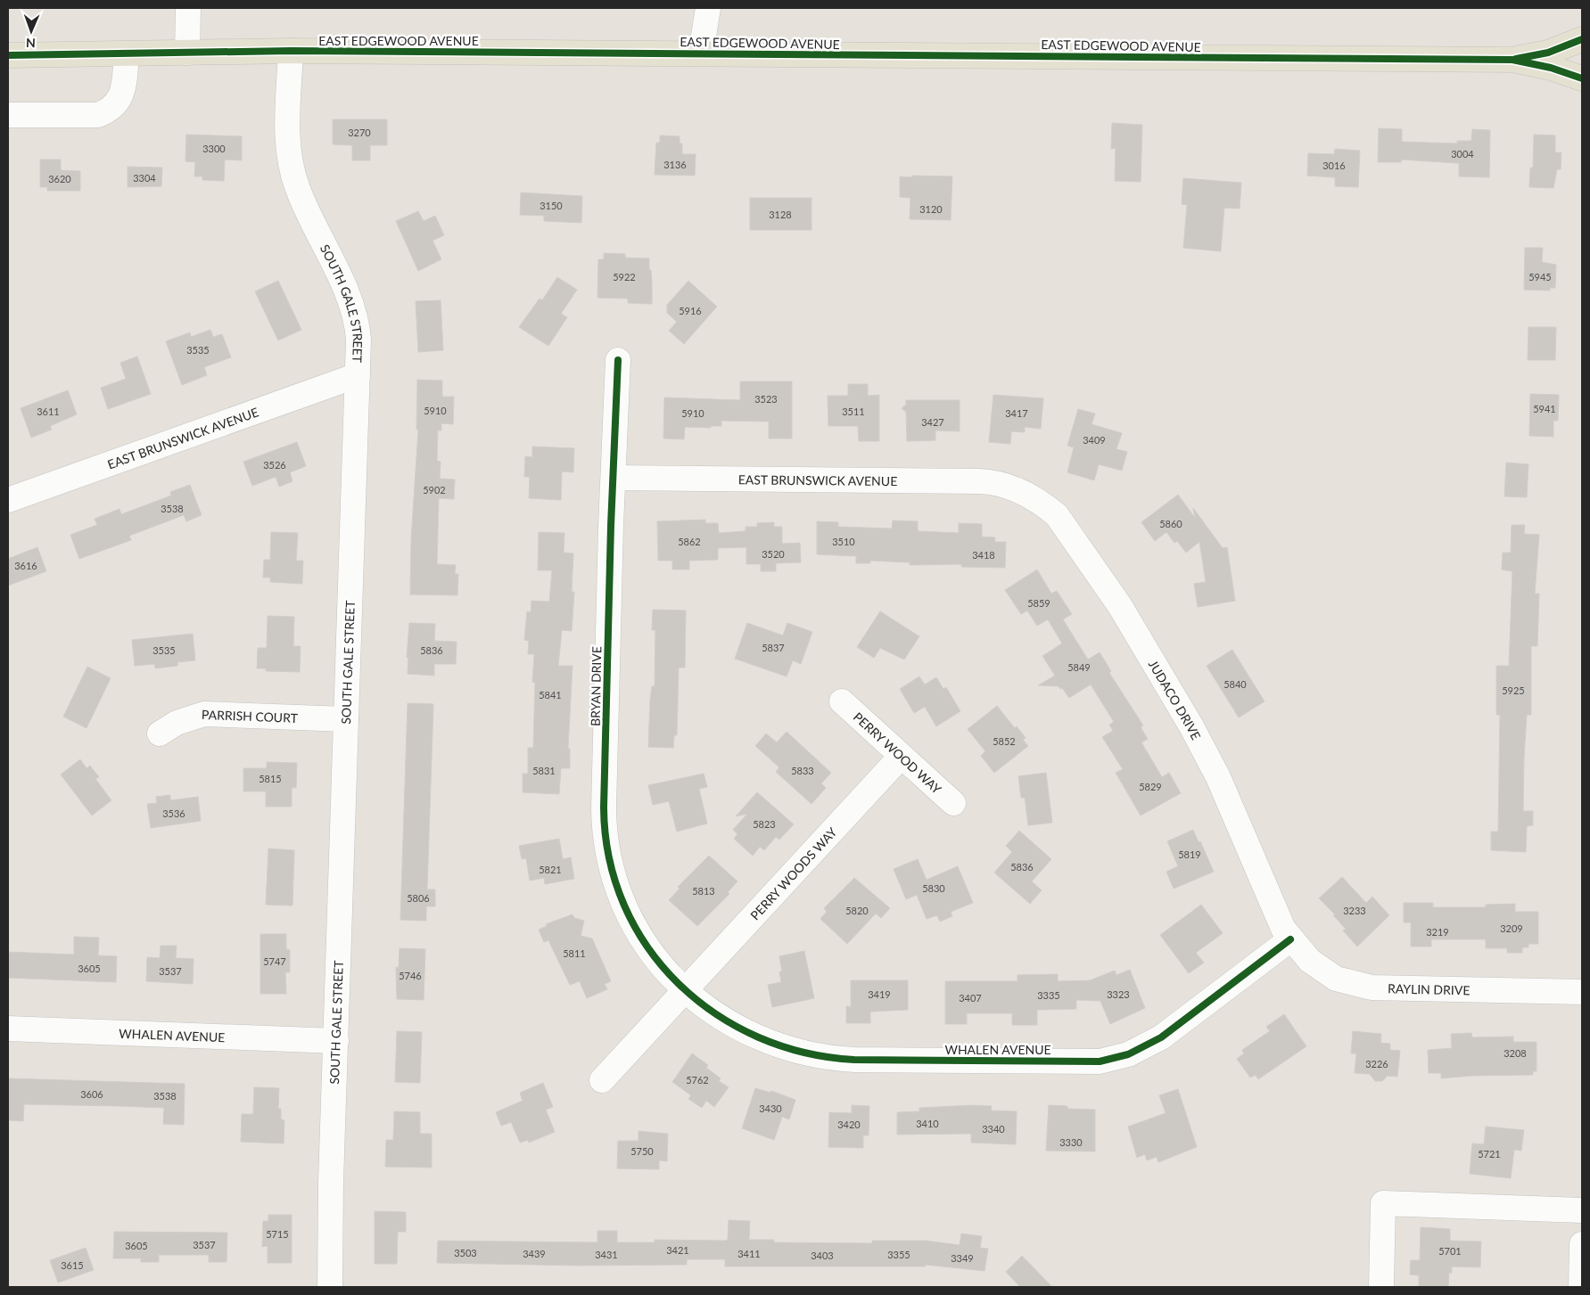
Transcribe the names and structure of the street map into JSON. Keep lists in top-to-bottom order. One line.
{"streets":{"main road":["EAST EDGEWOOD AVENUE"],"street":["SOUTH GALE STREET","EAST BRUNSWICK AVENUE","BRYAN DRIVE","JUDACO DRIVE","PARRISH COURT","PERRY WOOD WAY","PERRY WOODS WAY","RAYLIN DRIVE","WHALEN AVENUE"]},"crossings":[["EAST EDGEWOOD AVENUE","SOUTH GALE STREET"],["SOUTH GALE STREET","EAST BRUNSWICK AVENUE"],["SOUTH GALE STREET","PARRISH COURT"],["SOUTH GALE STREET","WHALEN AVENUE"],["EAST BRUNSWICK AVENUE","BRYAN DRIVE"],["EAST BRUNSWICK AVENUE","JUDACO DRIVE"],["BRYAN DRIVE","PERRY WOODS WAY"],["BRYAN DRIVE","WHALEN AVENUE"],["JUDACO DRIVE","RAYLIN DRIVE"],["JUDACO DRIVE","WHALEN AVENUE"],["PERRY WOOD WAY","PERRY WOODS WAY"],["PERRY WOODS WAY","WHALEN AVENUE"],["RAYLIN DRIVE","WHALEN AVENUE"]],"house_numbers":["3270","3300","3004","3136","3016","3304","3620","3150","3120","3128","5922","5945","5916","3535","3523","5941","5910","3611","3511","5910","3417","3427","3409","3526","5902","3538","5860","5862","3510","3520","3418","3616","5859","5837","3535","5836","5849","5840","5925","5841","5852","5831","5833","5815","5829","3536","5823","5819","5836","5821","5830","5813","5806","5820","3233","3209","3219","5811","5747","3605","3537","5746","3419","3323","3335","3407","3208","3226","5762","3606","3538","3430","3410","3420","3340","3330","5750","5721","5715","3537","3605","3421","5701","3503","3439","3411","3431","3355","3403","3349","3615"],"north":"bottom"}
